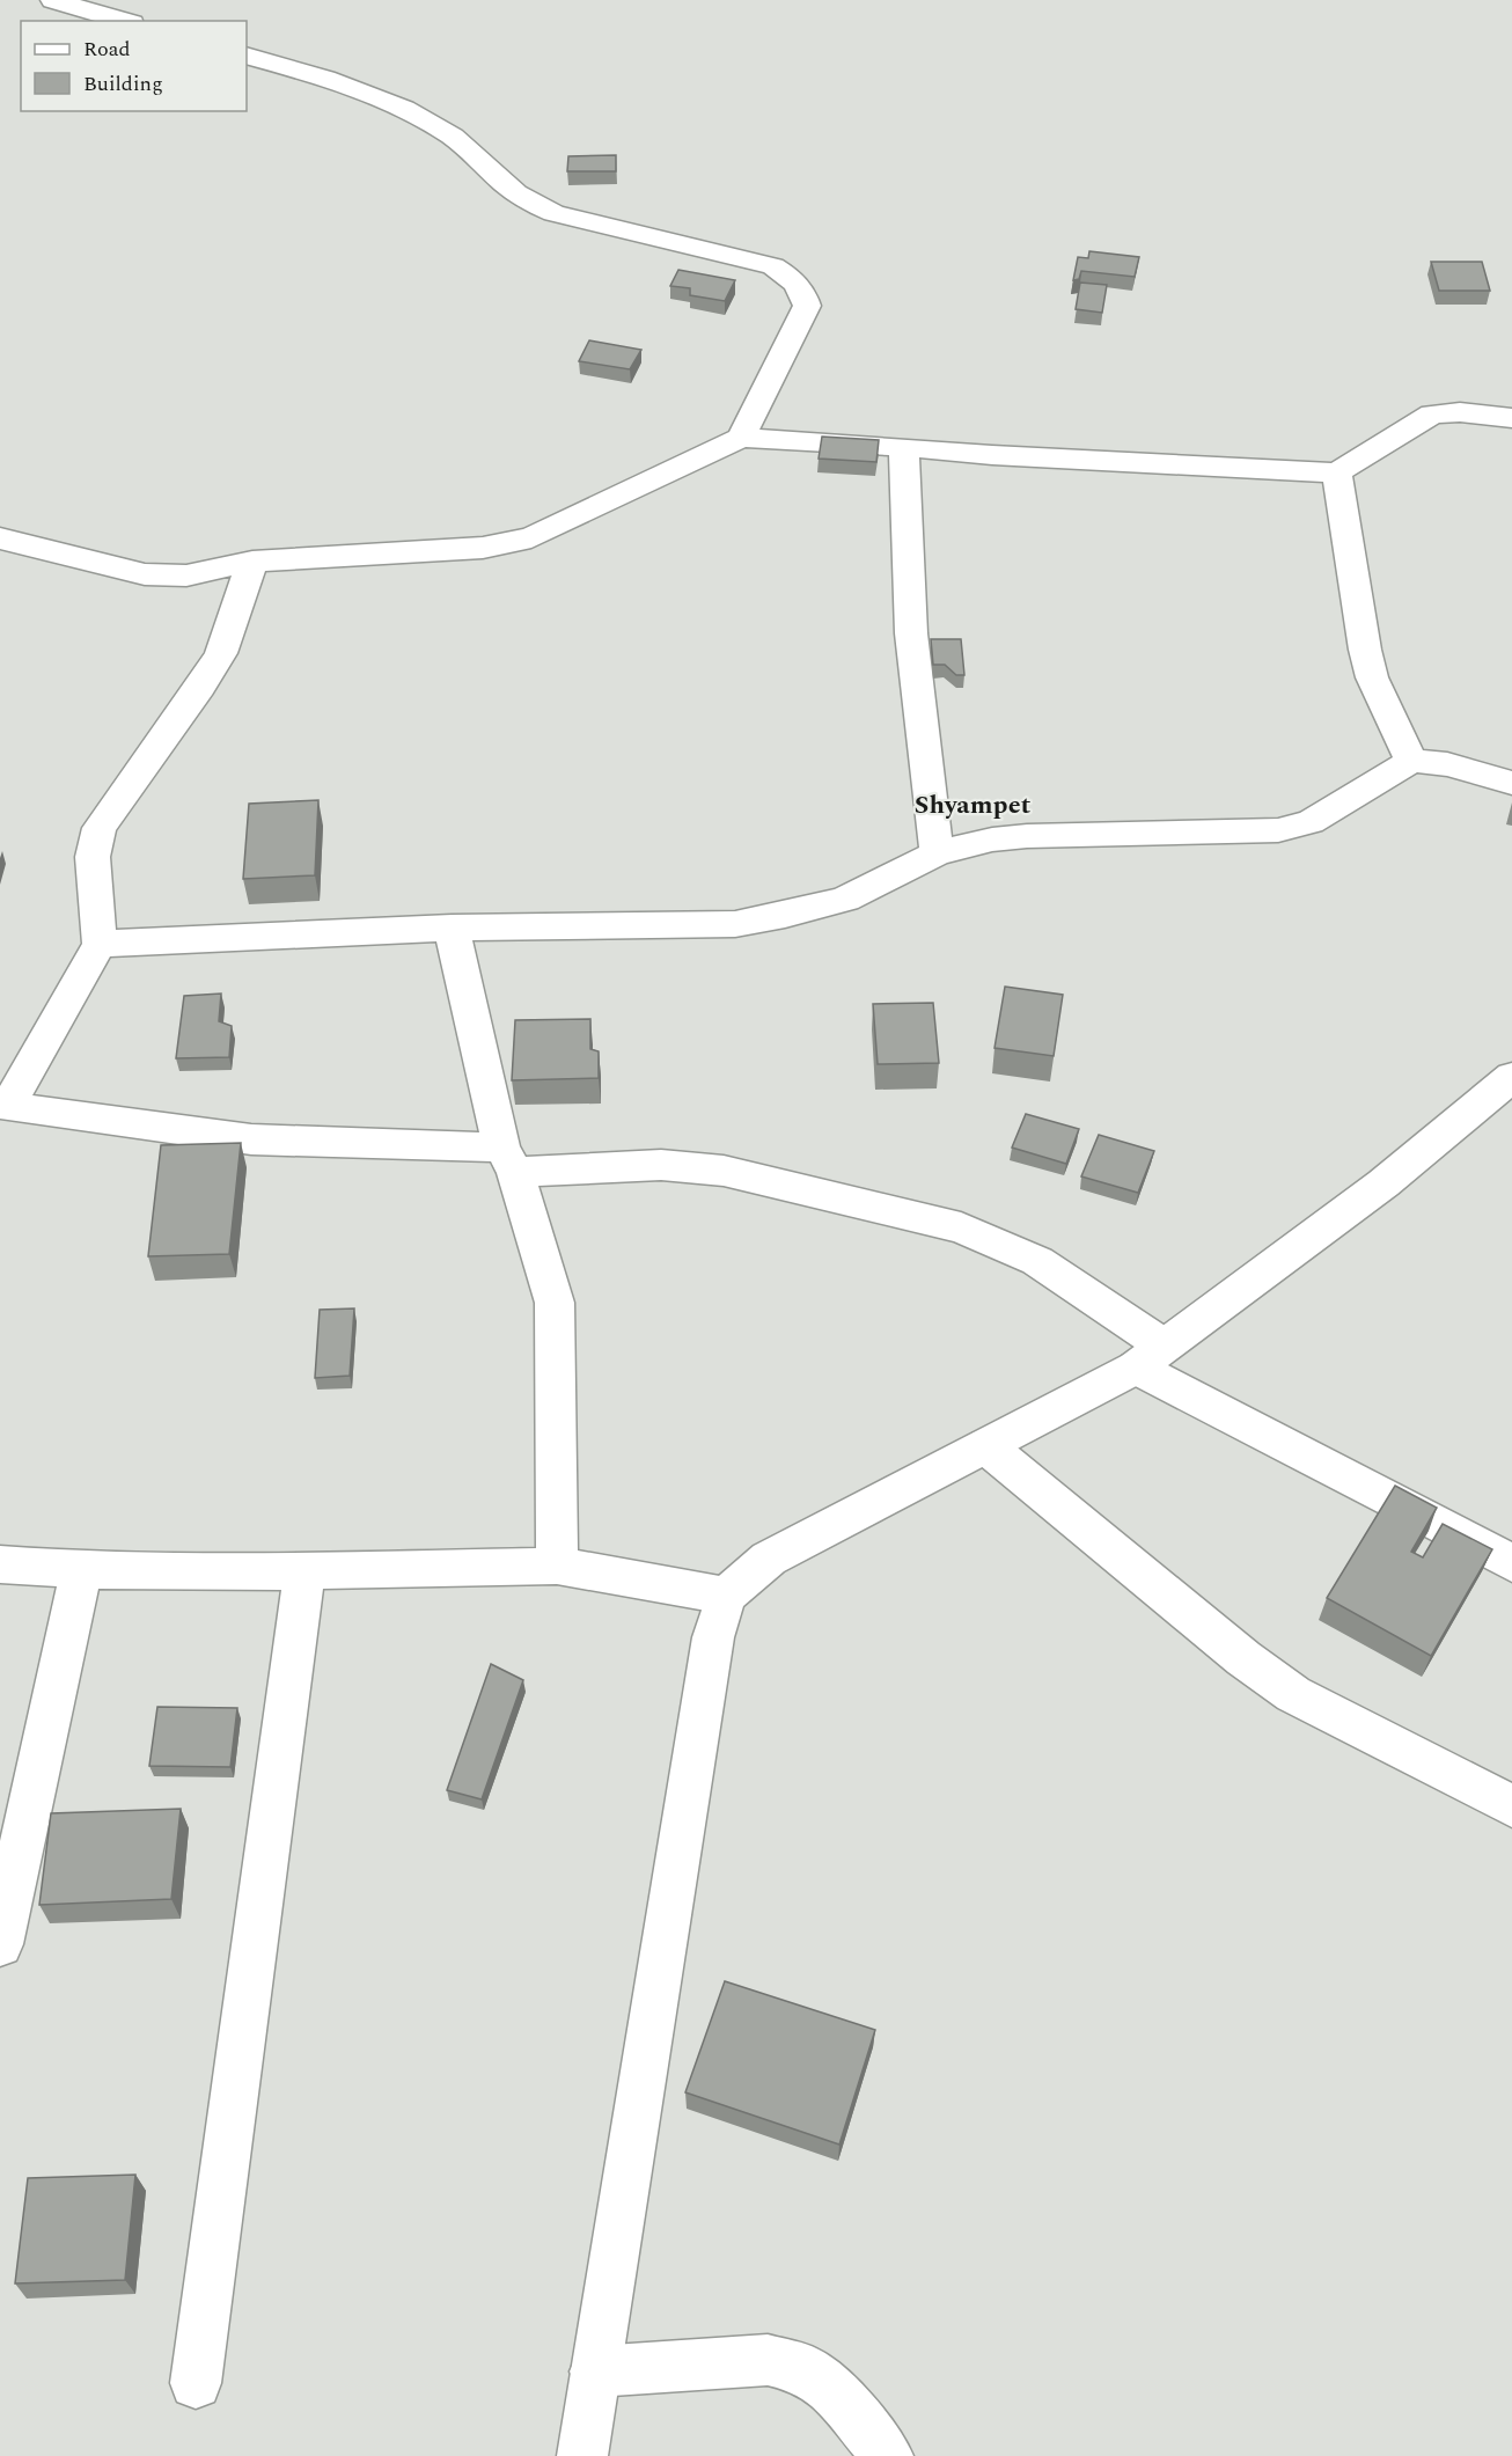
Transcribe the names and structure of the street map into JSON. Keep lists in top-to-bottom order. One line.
{"districts":["Shyampet"],"legend":["Road","Building"]}
